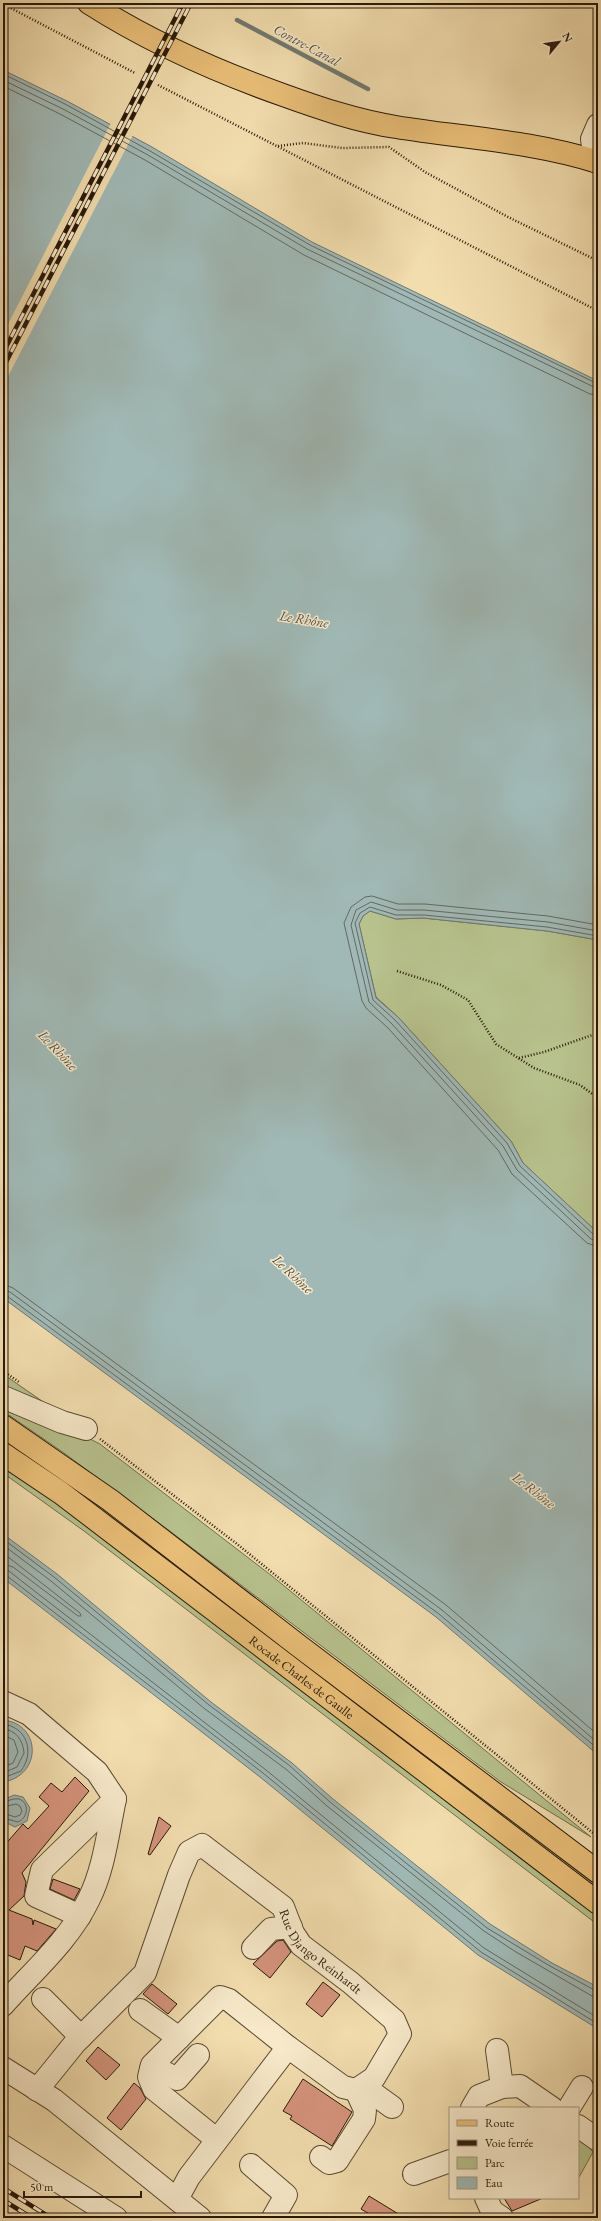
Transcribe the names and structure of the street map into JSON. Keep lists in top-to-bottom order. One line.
{"streets":{"main road":["Rocade Charles de Gaulle"],"street":["Rue Django Reinhardt"]},"water":["Contre-Canal","Le Rhône"],"legend":["Route","Voie ferrée","Parc","Eau"],"scale_bar":"50 m","north":"top right"}
